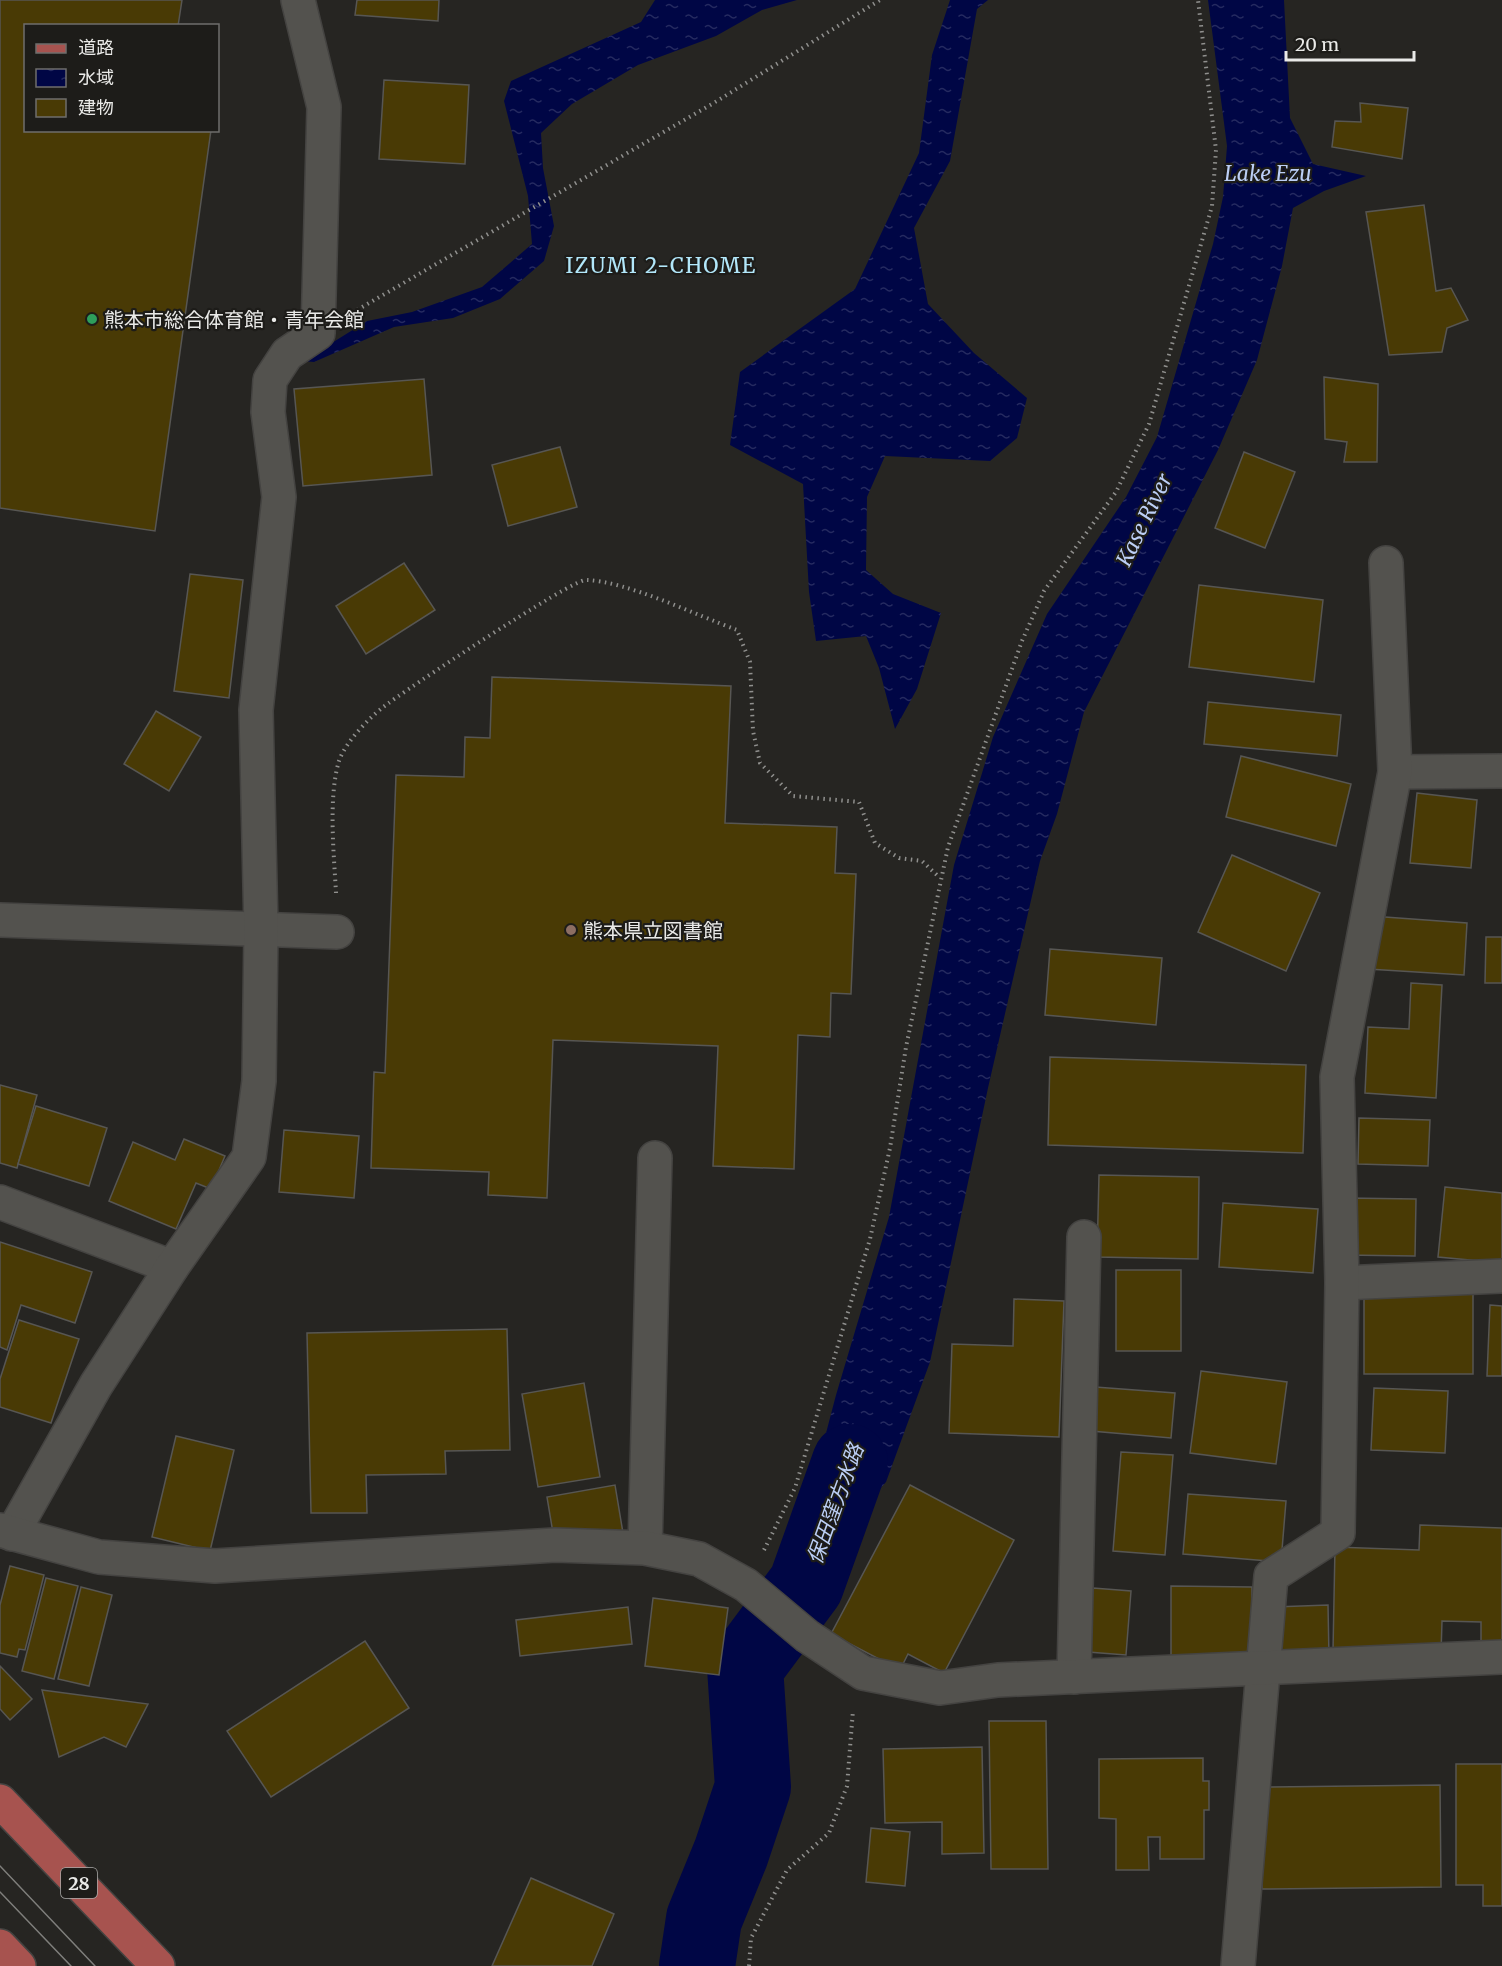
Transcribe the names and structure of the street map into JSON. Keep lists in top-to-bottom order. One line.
{"streets":{"main road":["28"]},"districts":["IZUMI 2-CHOME"],"water":["Lake Ezu","Kase River","保田窪方水路"],"places":["熊本市総合体育館・青年会館","熊本県立図書館"],"legend":["道路","水域","建物"],"scale_bar":"20 m"}
